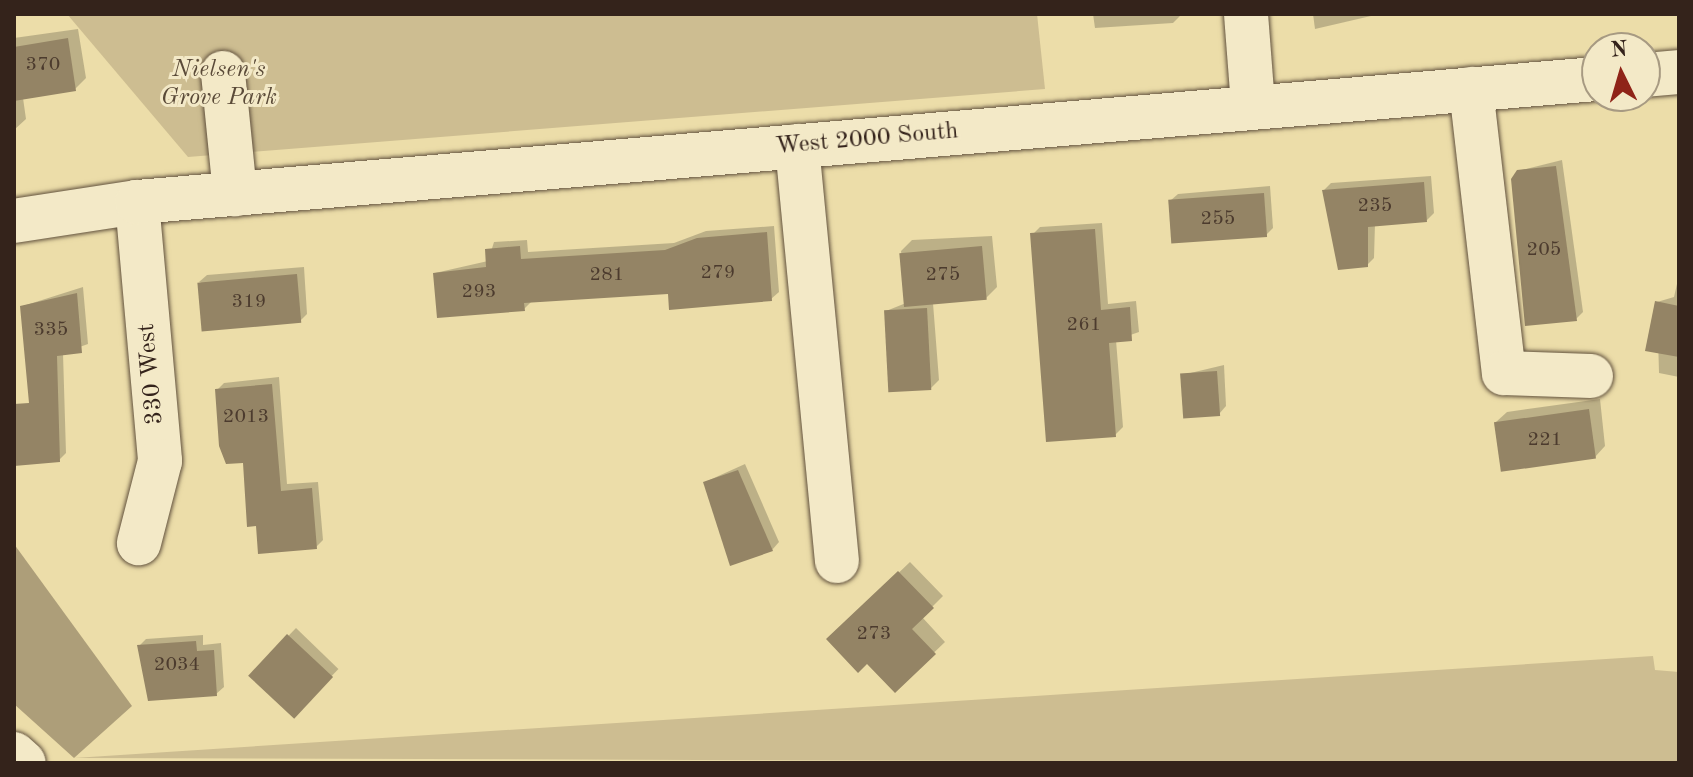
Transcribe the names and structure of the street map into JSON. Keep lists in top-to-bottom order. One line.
{"streets":{"street":["West 2000 South","330 West"]},"crossings":[["West 2000 South","330 West"]],"parks":["Nielsen's Grove Park"],"house_numbers":["370","235","255","205","279","281","275","293","319","261","335","2013","221","273","2034"],"north":"top"}
